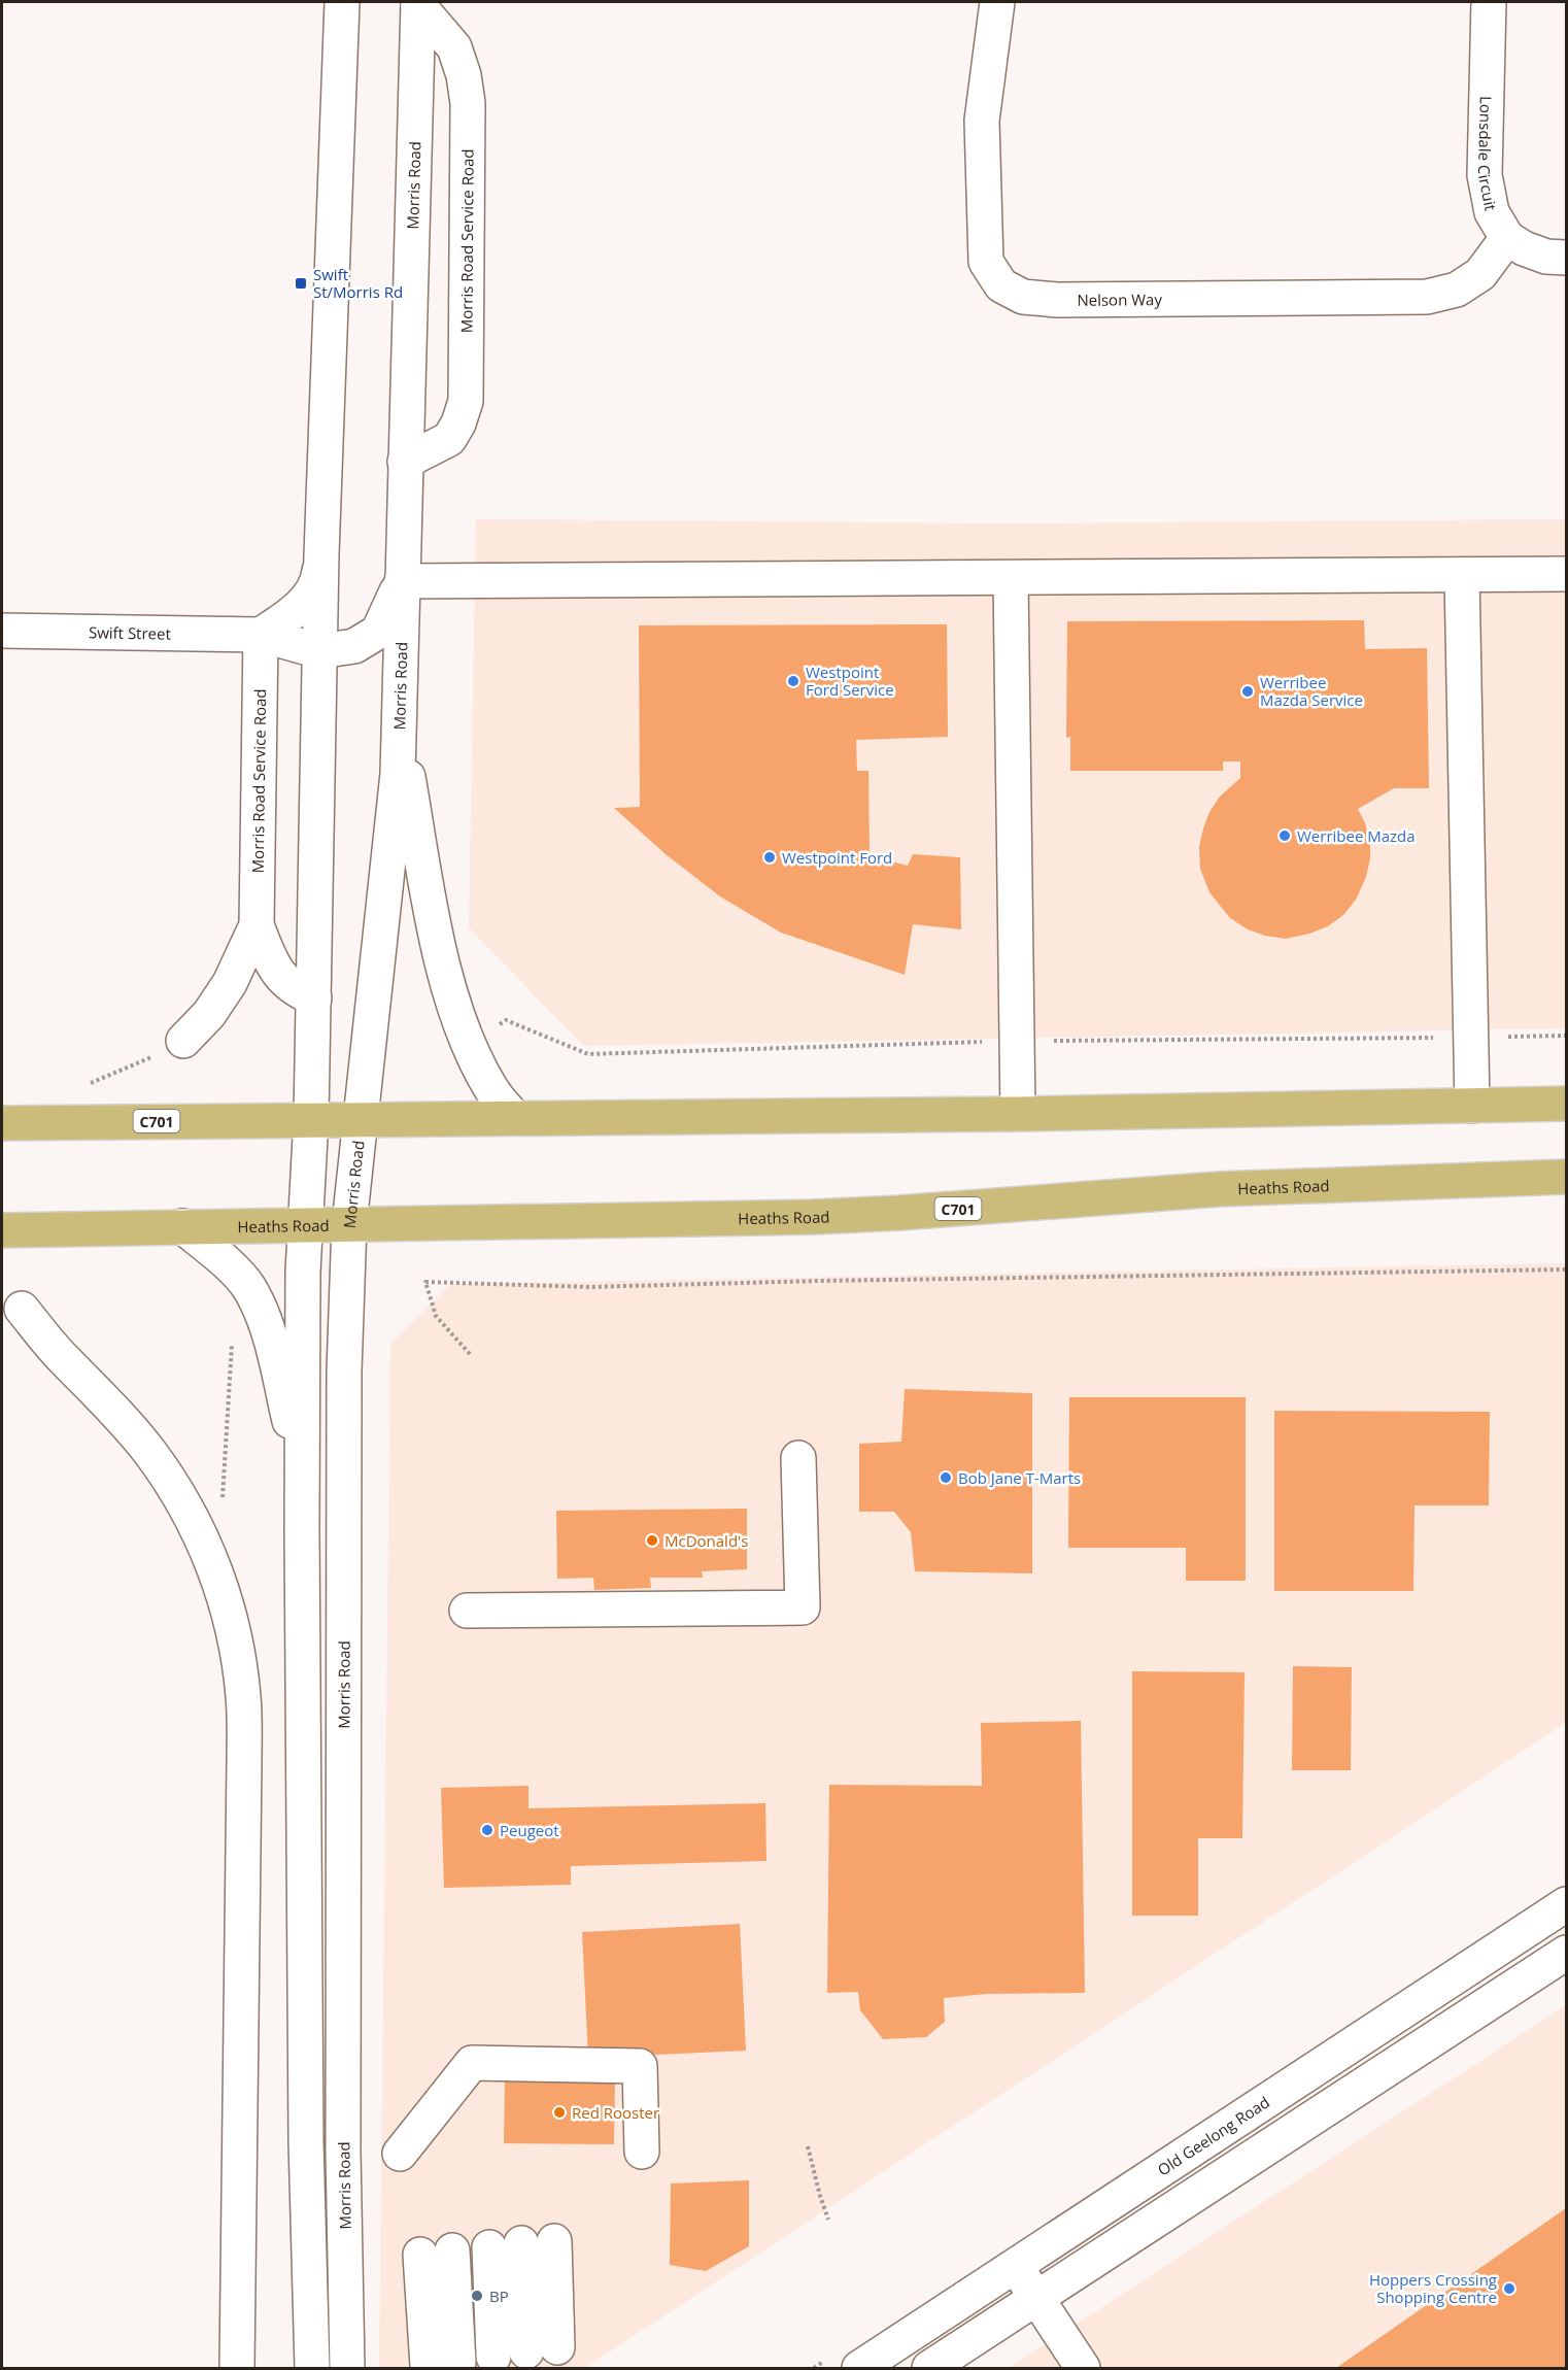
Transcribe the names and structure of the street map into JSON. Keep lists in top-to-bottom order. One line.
{"streets":{"main road":["C701","Heaths Road"],"street":["Lonsdale Circuit","Morris Road","Morris Road Service Road","Nelson Way","Swift Street","Old Geelong Road"]},"crossings":[["Lonsdale Circuit","Nelson Way"],["Morris Road","Morris Road Service Road"],["Morris Road","C701"],["Morris Road","Heaths Road"],["Morris Road Service Road","Swift Street"]],"places":{"transit":["Swift St/Morris Rd"],"other":["Westpoint Ford Service","Werribee Mazda Service","Werribee Mazda","Westpoint Ford","Bob Jane T-Marts","McDonald's","Peugeot","Red Rooster","Hoppers Crossing Shopping Centre","BP"]}}
